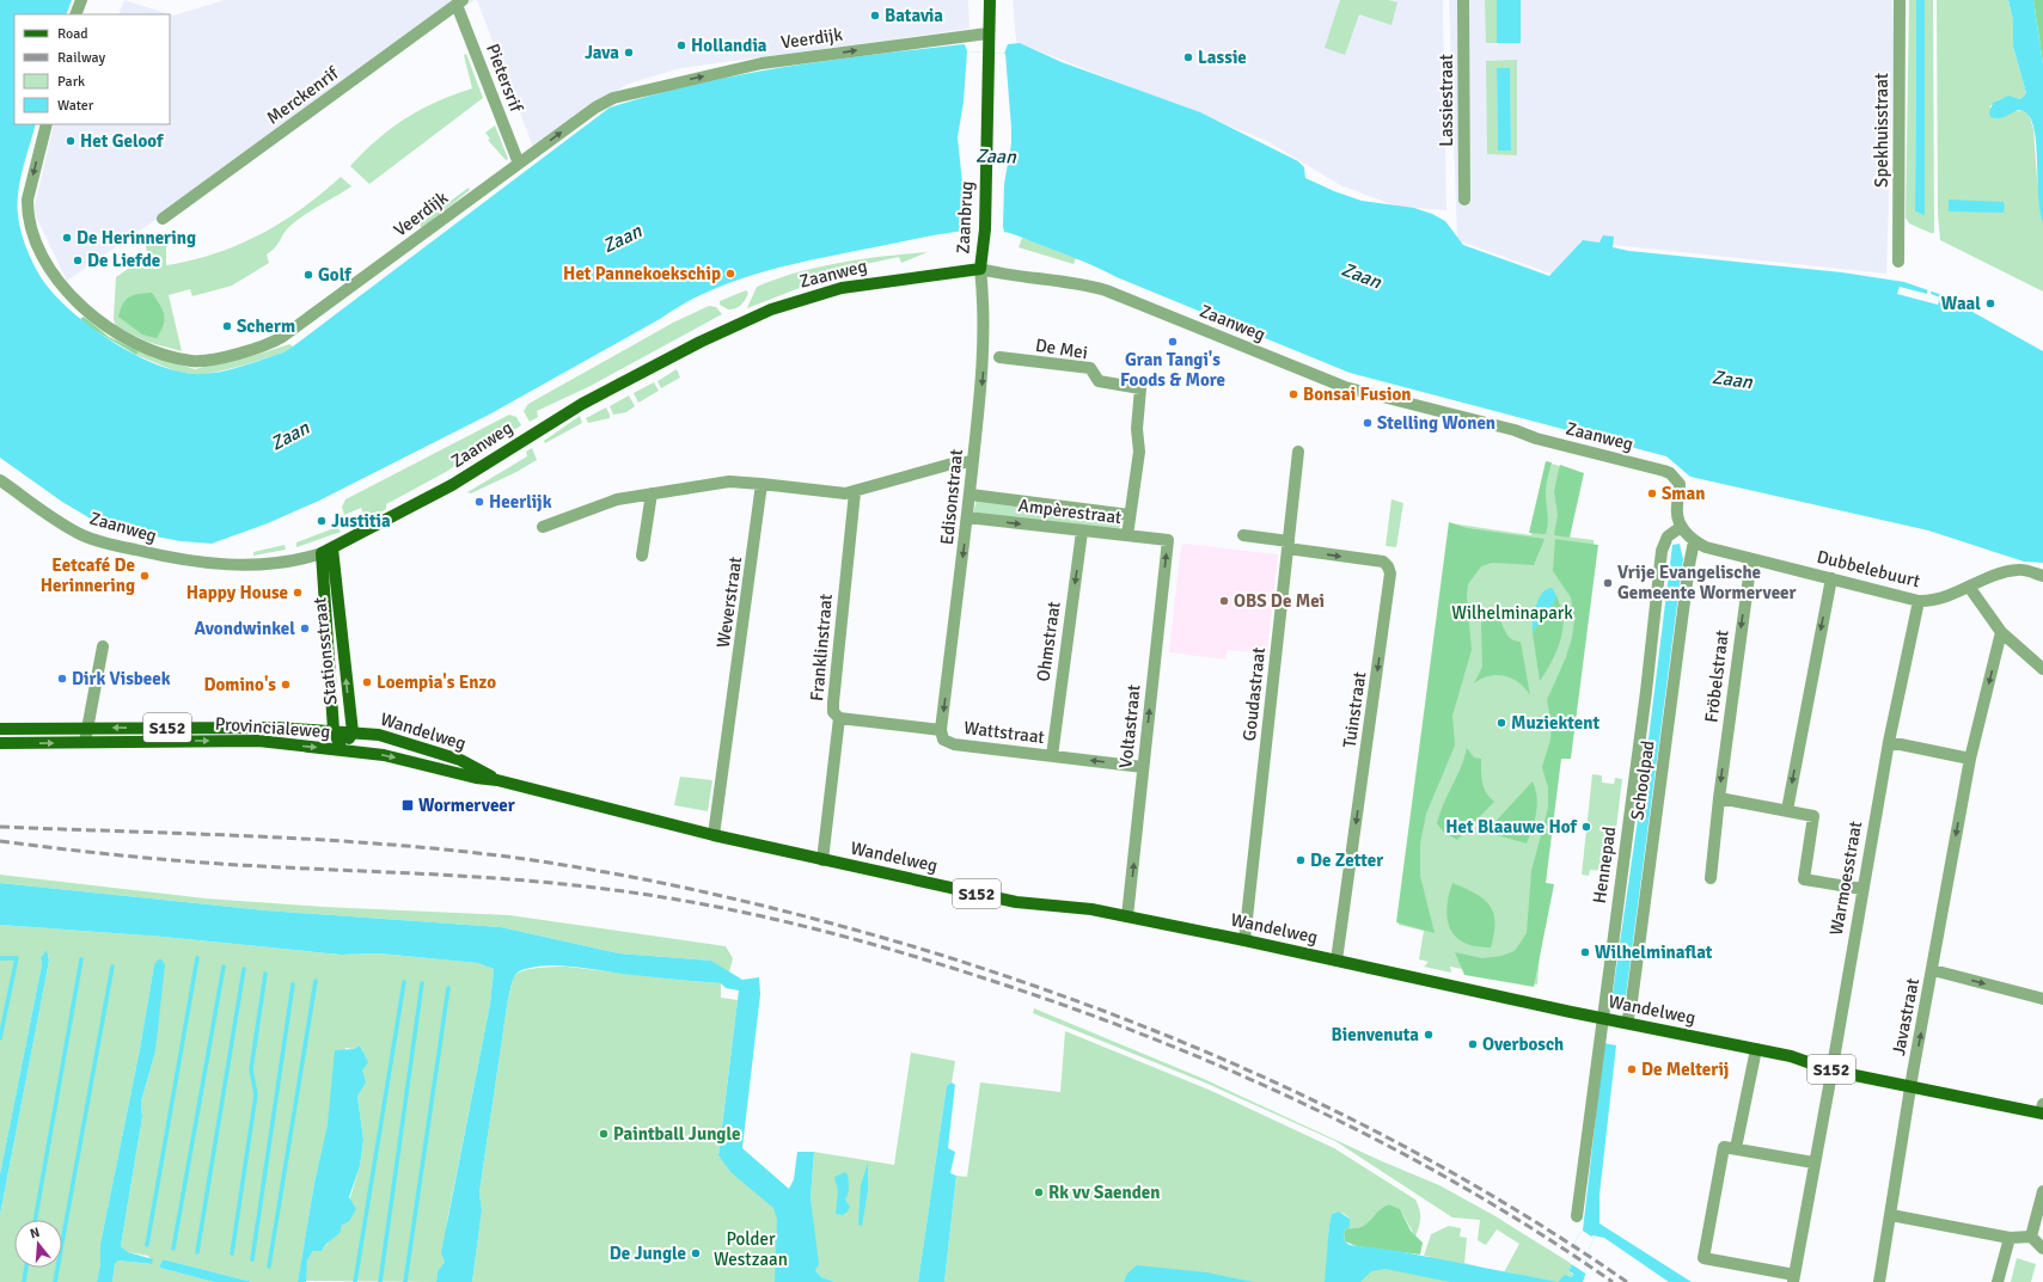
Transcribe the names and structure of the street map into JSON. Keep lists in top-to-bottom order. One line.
{"streets":{"main road":["Zaanbrug","Zaanweg","Stationsstraat","S152","Provincialeweg","Wandelweg"],"street":["Veerdijk","Pietersrif","Merckenrif","Lassiestraat","Spekhuisstraat","De Mei","Edisonstraat","Ampèrestraat","Dubbelebuurt","Weverstraat","Ohmstraat","Franklinstraat","Fröbelstraat","Goudastraat","Tuinstraat","Voltastraat","Wattstraat","Schoolpad","Hennepad","Warmoesstraat","Javastraat"]},"crossings":[["Veerdijk","Pietersrif"],["Veerdijk","Zaanbrug"],["Pietersrif","Merckenrif"],["Zaanbrug","Zaanweg"],["Zaanbrug","Edisonstraat"],["Zaanweg","Edisonstraat"],["Zaanweg","Dubbelebuurt"],["Zaanweg","Stationsstraat"],["Zaanweg","Hennepad"],["De Mei","Ampèrestraat"],["Edisonstraat","Ampèrestraat"],["Edisonstraat","Wattstraat"],["Ampèrestraat","Ohmstraat"],["Ampèrestraat","Voltastraat"],["Dubbelebuurt","Fröbelstraat"],["Dubbelebuurt","Schoolpad"],["Dubbelebuurt","Hennepad"],["Dubbelebuurt","Warmoesstraat"],["Weverstraat","Wandelweg"],["Ohmstraat","Wattstraat"],["Franklinstraat","Wandelweg"],["Franklinstraat","Wattstraat"],["Stationsstraat","Provincialeweg"],["Stationsstraat","Wandelweg"],["Goudastraat","Tuinstraat"],["Goudastraat","Wandelweg"],["Tuinstraat","Wandelweg"],["Voltastraat","Wandelweg"],["Voltastraat","Wattstraat"],["Provincialeweg","Wandelweg"],["Wandelweg","Schoolpad"],["Wandelweg","Hennepad"],["Wandelweg","Warmoesstraat"],["Wandelweg","Javastraat"]],"one_way":["Edisonstraat","Ohmstraat","Tuinstraat","Voltastraat"],"water":["Zaan"],"parks":["Wilhelminapark","Polder Westzaan"],"places":{"other":["Batavia","Hollandia","Java","Lassie","Het Geloof","De Herinnering","De Liefde","Het Pannekoekschip","Golf","Waal","Scherm","Gran Tangi's Foods & More","Bonsai Fusion","Stelling Wonen","Sman","Heerlijk","Justitia","Eetcafé De Herinnering","Vrije Evangelische Gemeente Wormerveer","Happy House","OBS De Mei","Avondwinkel","Dirk Visbeek","Loempia's Enzo","Domino's","Muziektent","Het Blaauwe Hof","De Zetter","Wilhelminaflat","Bienvenuta","Overbosch","De Melterij","Paintball Jungle","Rk vv Saenden","De Jungle"],"transit":["Wormerveer"]},"legend":["Road","Railway","Park","Water"],"north":"top"}
